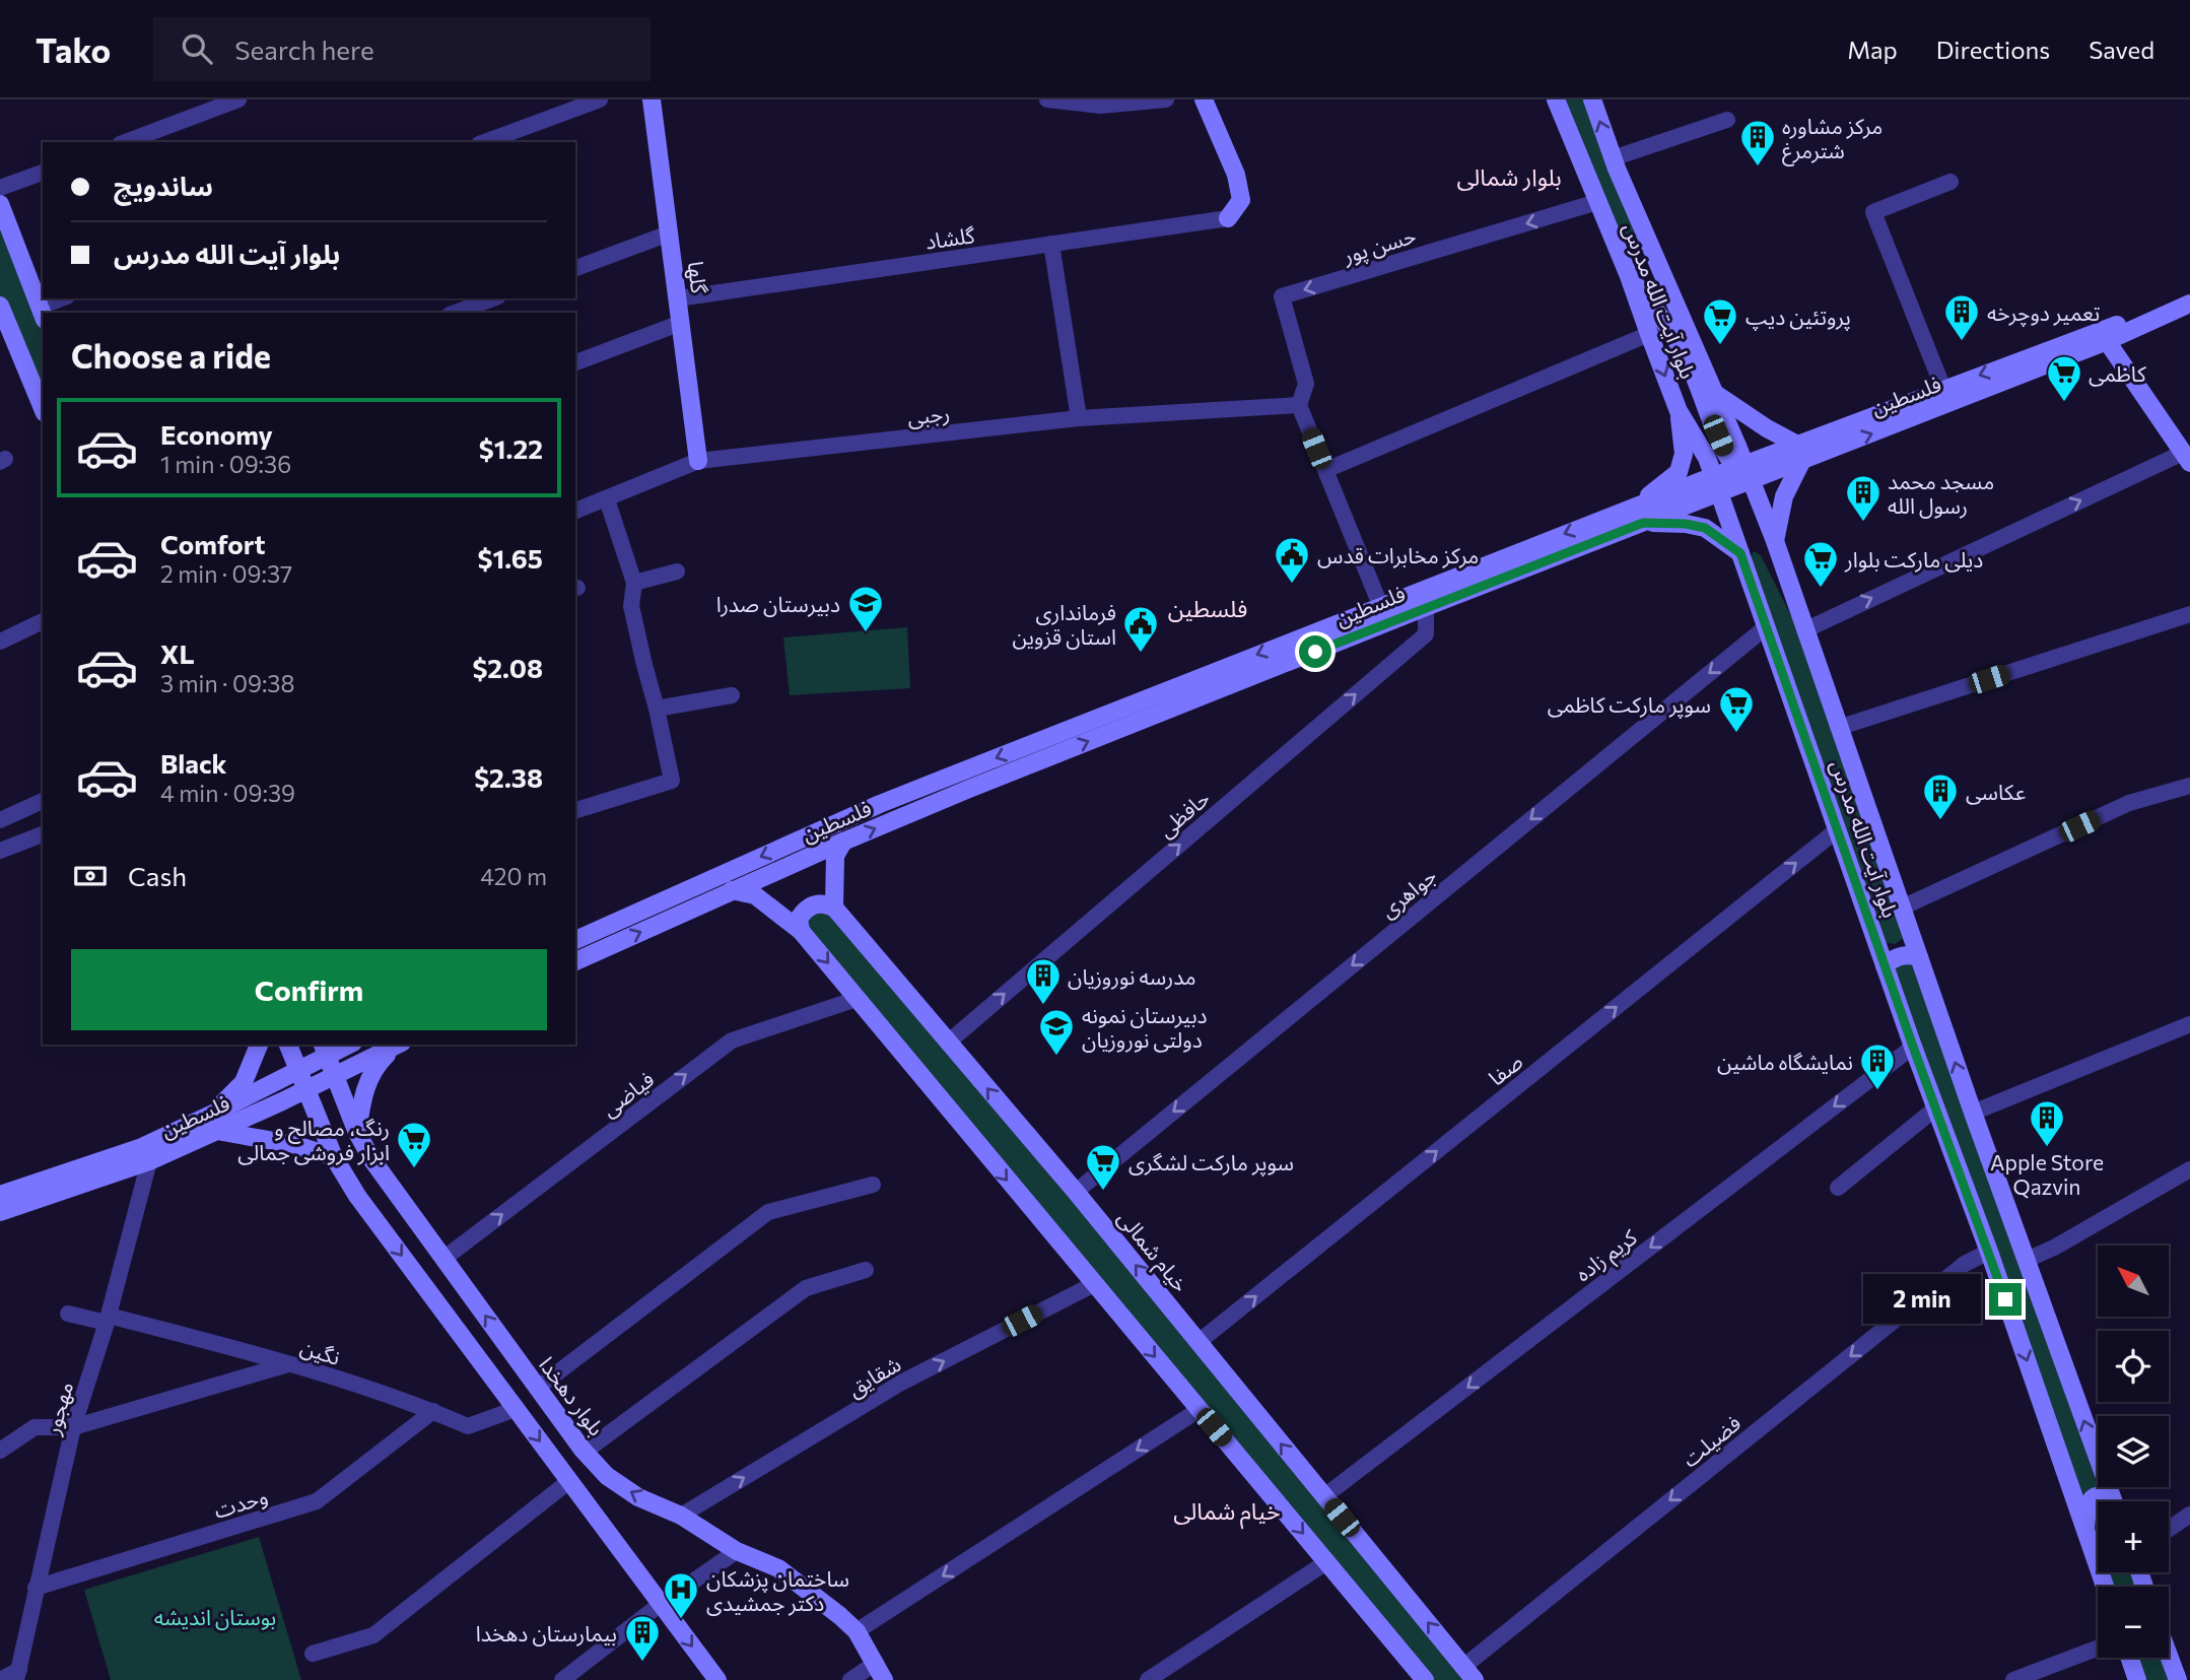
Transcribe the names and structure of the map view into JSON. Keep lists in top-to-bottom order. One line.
{"streets":{"main road":["گلها","بلوار آیت الله مدرس","فلسطین","خیام شمالی","بلوار دهخدا"],"street":["گلشاد","حسن پور","رجبی","حافظی","جواهری","صفا","فیاضی","کریم زاده","نگین","شقایق","مهجور","فضیلت","وحدت"]},"crossings":[["گلشاد","گلها"],["حسن پور","بلوار آیت الله مدرس"],["حسن پور","رجبی"],["گلها","رجبی"],["بلوار آیت الله مدرس","فلسطین"],["بلوار آیت الله مدرس","جواهری"],["بلوار آیت الله مدرس","صفا"],["بلوار آیت الله مدرس","کریم زاده"],["بلوار آیت الله مدرس","فضیلت"],["فلسطین","حافظی"],["فلسطین","بلوار دهخدا"],["فلسطین","مهجور"],["حافظی","خیام شمالی"],["جواهری","خیام شمالی"],["صفا","خیام شمالی"],["فیاضی","بلوار دهخدا"],["خیام شمالی","کریم زاده"],["خیام شمالی","فضیلت"],["نگین","مهجور"],["نگین","وحدت"],["شقایق","بلوار دهخدا"],["مهجور","وحدت"]],"one_way":["حسن پور","حافظی","جواهری","صفا","فیاضی","کریم زاده","فضیلت"],"districts":["بلوار شمالی","فلسطین","خیام شمالی"],"parks":["بوستان اندیشه"],"places":{"building":["مرکز مشاوره شترمرغ","تعمیر دوچرخه","مسجد محمد رسول الله","عکاسی","مدرسه نوروزیان","نمایشگاه ماشین","Apple Store Qazvin","بیمارستان دهخدا"],"supermarket":["پروتئین دیپ","کاظمی","دیلی مارکت بلوار","سوپر مارکت کاظمی","رنگ، مصالح و ابزار فروشی جمالی","سوپر مارکت لشگری"],"public building":["مرکز مخابرات قدس","فرمانداری استان قزوین"],"school or university":["دبیرستان صدرا","دبیرستان نمونه دولتی نوروزیان"],"hospital":["ساختمان پزشکان دکتر جمشیدی"]},"north":"top left","page":{"header":"Tako","search":"Search here","nav":["Map","Directions","Saved"],"banner":["ساندویچ","بلوار آیت الله مدرس"],"heading":"Choose a ride","list":[{"name":"Economy","note":"1 min · 09:36","value":"$1.22"},{"name":"Comfort","note":"2 min · 09:37","value":"$1.65"},{"name":"XL","note":"3 min · 09:38","value":"$2.08"},{"name":"Black","note":"4 min · 09:39","value":"$2.38"}],"pay":["Cash","420 m"],"buttons":"Confirm","map_buttons":["+","−"],"bubble":"2 min"}}
